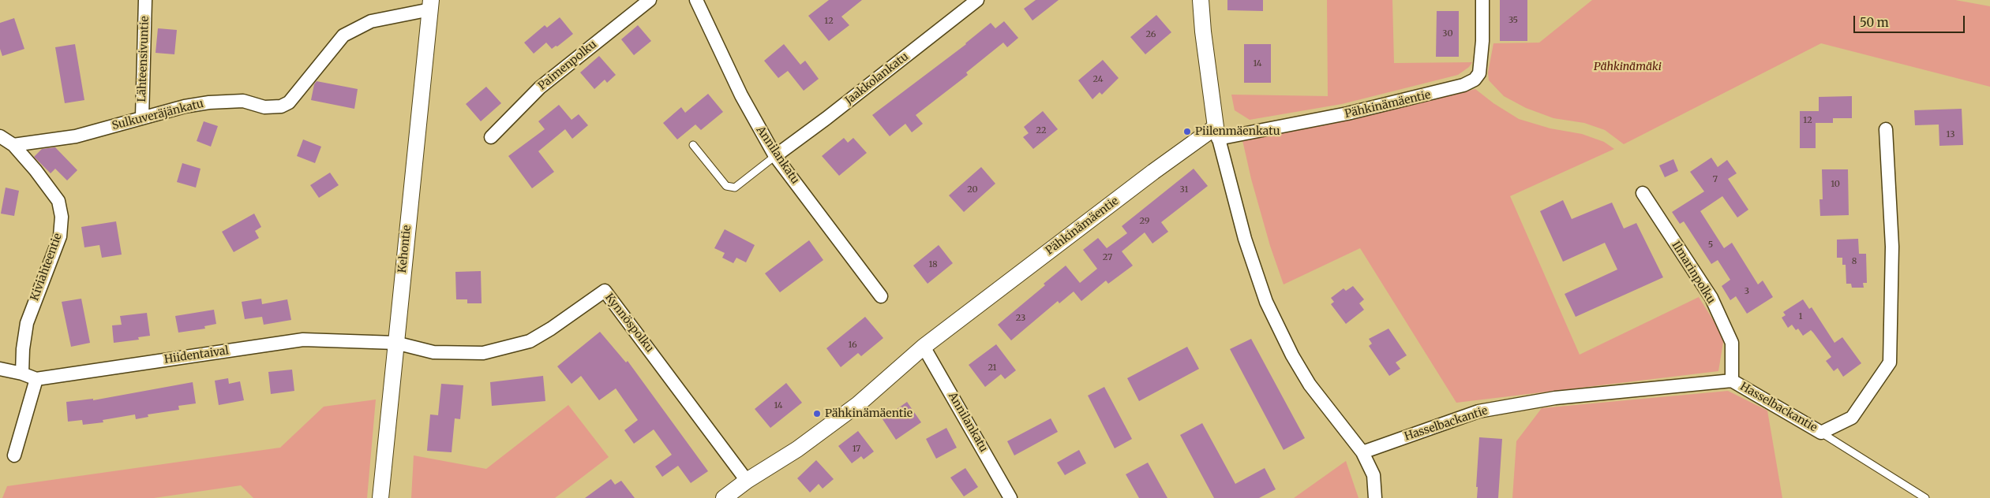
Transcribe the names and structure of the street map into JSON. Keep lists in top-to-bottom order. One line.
{"streets":{"street":["Lähteensivuntie","Paimenpolku","Jaakkolankatu","Pähkinämäentie","Sulkuveräjänkatu","Annilankatu","Kehontie","Kiviahteentie","Ilmarinpolku","Kynnöspolku","Hiidentaival","Hasselbackantie"]},"crossings":[["Lähteensivuntie","Sulkuveräjänkatu"],["Jaakkolankatu","Annilankatu"],["Pähkinämäentie","Annilankatu"],["Pähkinämäentie","Kynnöspolku"],["Sulkuveräjänkatu","Kehontie"],["Sulkuveräjänkatu","Kiviahteentie"],["Kehontie","Kynnöspolku"],["Kehontie","Hiidentaival"],["Kiviahteentie","Hiidentaival"],["Ilmarinpolku","Hasselbackantie"],["Kynnöspolku","Hiidentaival"]],"parks":["Pähkinämäki"],"places":["Piilenmäenkatu","Pähkinämäentie"],"house_numbers":["35","12","30","26","14","24","12","22","13","7","10","20","31","29","5","27","8","18","3","1","23","16","21","14","17"],"scale_bar":"50 m"}
